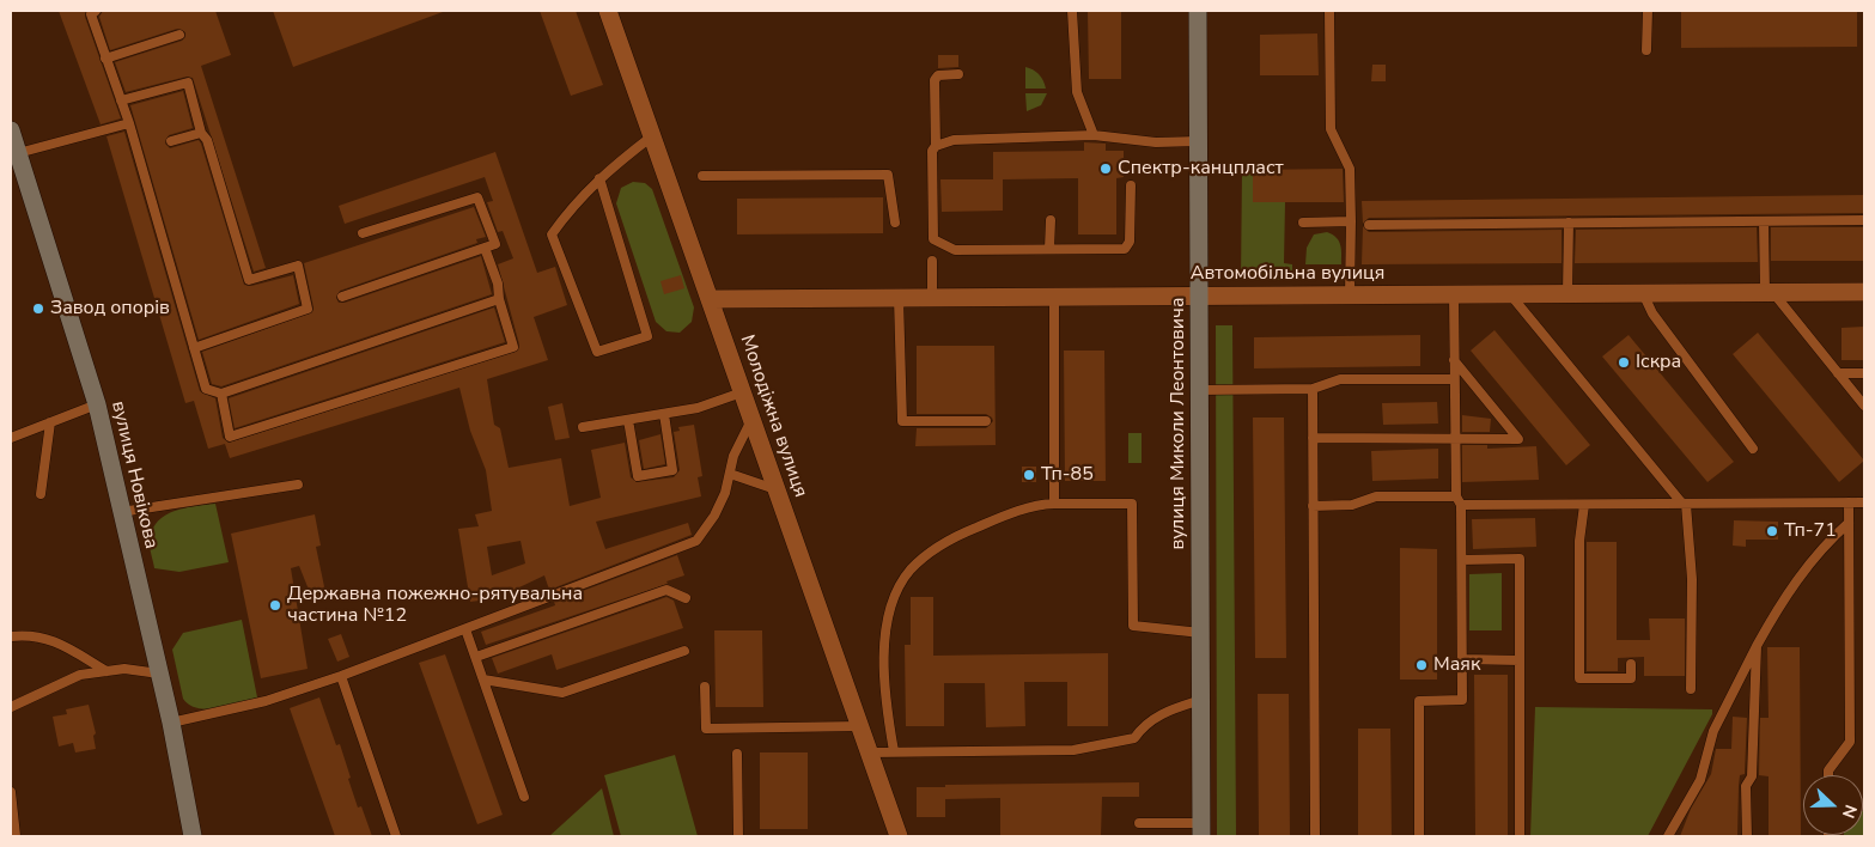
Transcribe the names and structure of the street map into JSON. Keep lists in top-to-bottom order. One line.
{"streets":{"street":["Автомобільна вулиця","Молодіжна вулиця","вулиця Миколи Леонтовича","вулиця Новікова"]},"crossings":[["Автомобільна вулиця","Молодіжна вулиця"],["Автомобільна вулиця","вулиця Миколи Леонтовича"]],"places":["Спектр-канцпласт","Завод опорів","Іскра","Тп-85","Тп-71","Державна пожежно-рятувальна частина №12","Маяк"],"north":"right"}
